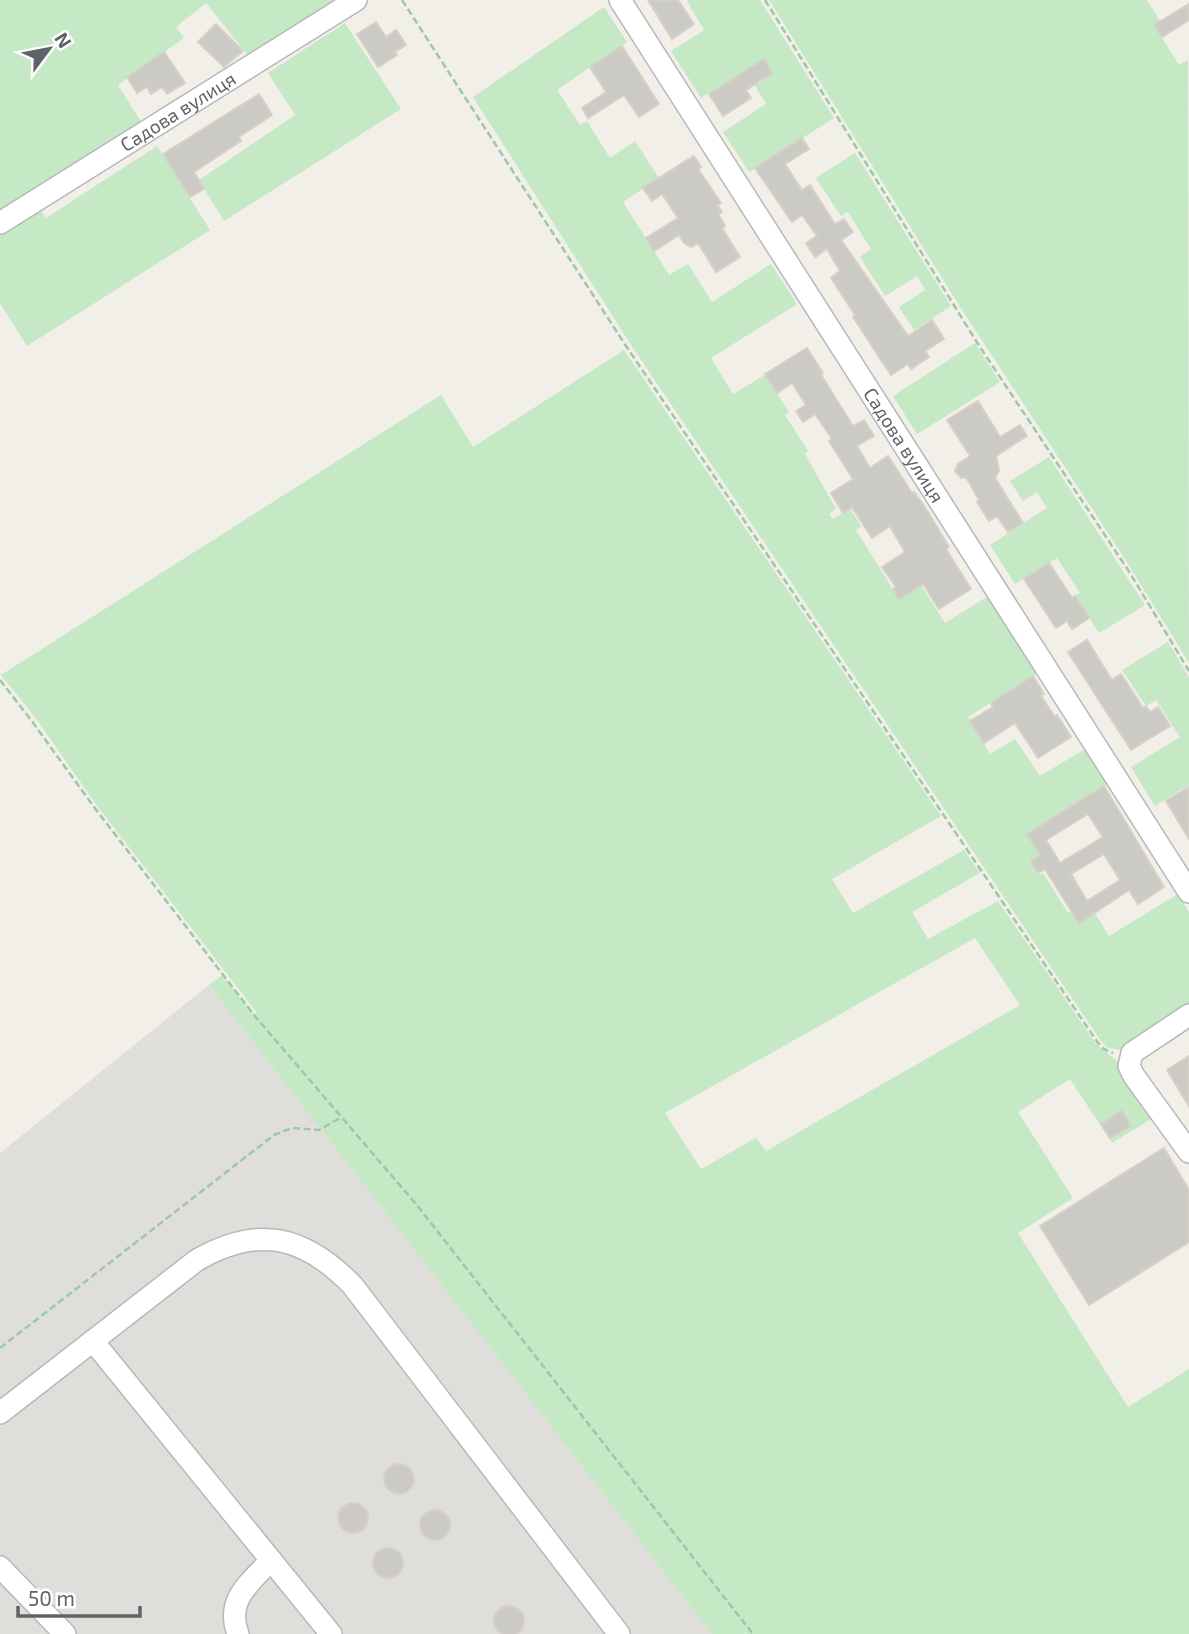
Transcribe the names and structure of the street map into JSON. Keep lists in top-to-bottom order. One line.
{"streets":{"street":["Садова вулиця"]},"scale_bar":"50 m","north":"top right"}
